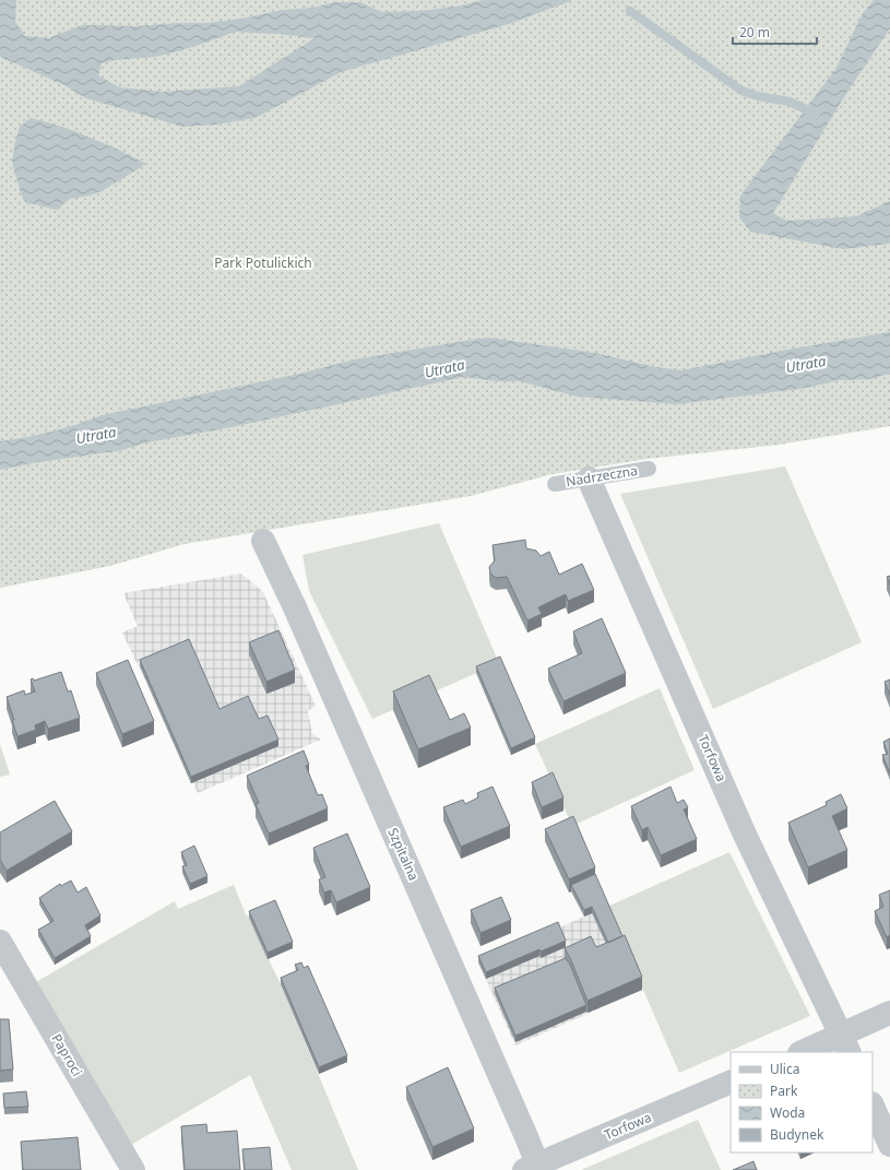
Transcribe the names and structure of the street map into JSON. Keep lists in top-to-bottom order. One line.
{"streets":{"street":["Torfowa","Szpitalna","Paproci"],"lane":["Nadrzeczna"]},"crossings":[["Nadrzeczna","Torfowa"],["Torfowa","Szpitalna"]],"water":["Utrata"],"parks":["Park Potulickich"],"legend":["Ulica","Park","Woda","Budynek"],"scale_bar":"20 m"}
